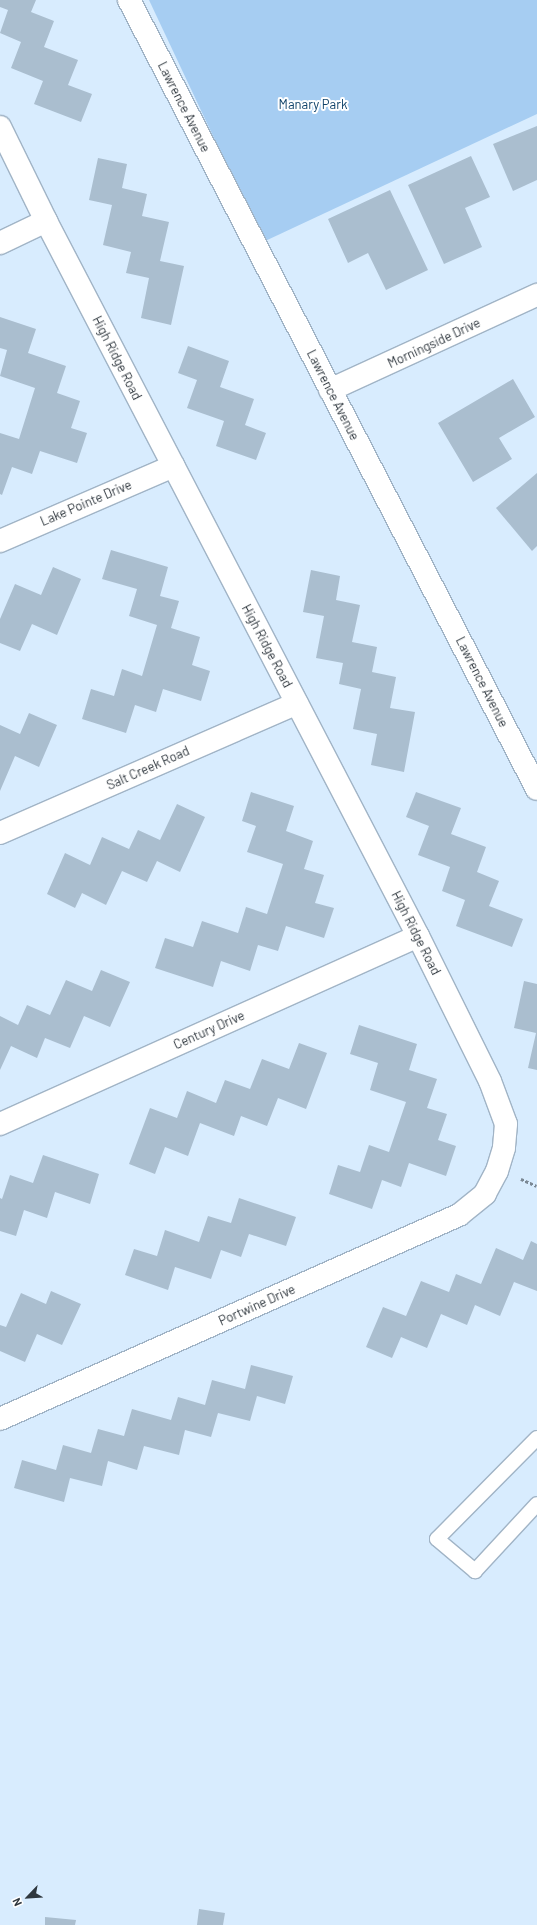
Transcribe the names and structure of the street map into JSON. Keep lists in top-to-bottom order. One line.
{"streets":{"street":["Lawrence Avenue","Morningside Drive","High Ridge Road","Lake Pointe Drive","Salt Creek Road","Century Drive","Portwine Drive"]},"crossings":[["Lawrence Avenue","Morningside Drive"],["High Ridge Road","Lake Pointe Drive"],["High Ridge Road","Salt Creek Road"],["High Ridge Road","Century Drive"],["High Ridge Road","Portwine Drive"]],"parks":["Manary Park"],"north":"bottom left"}
